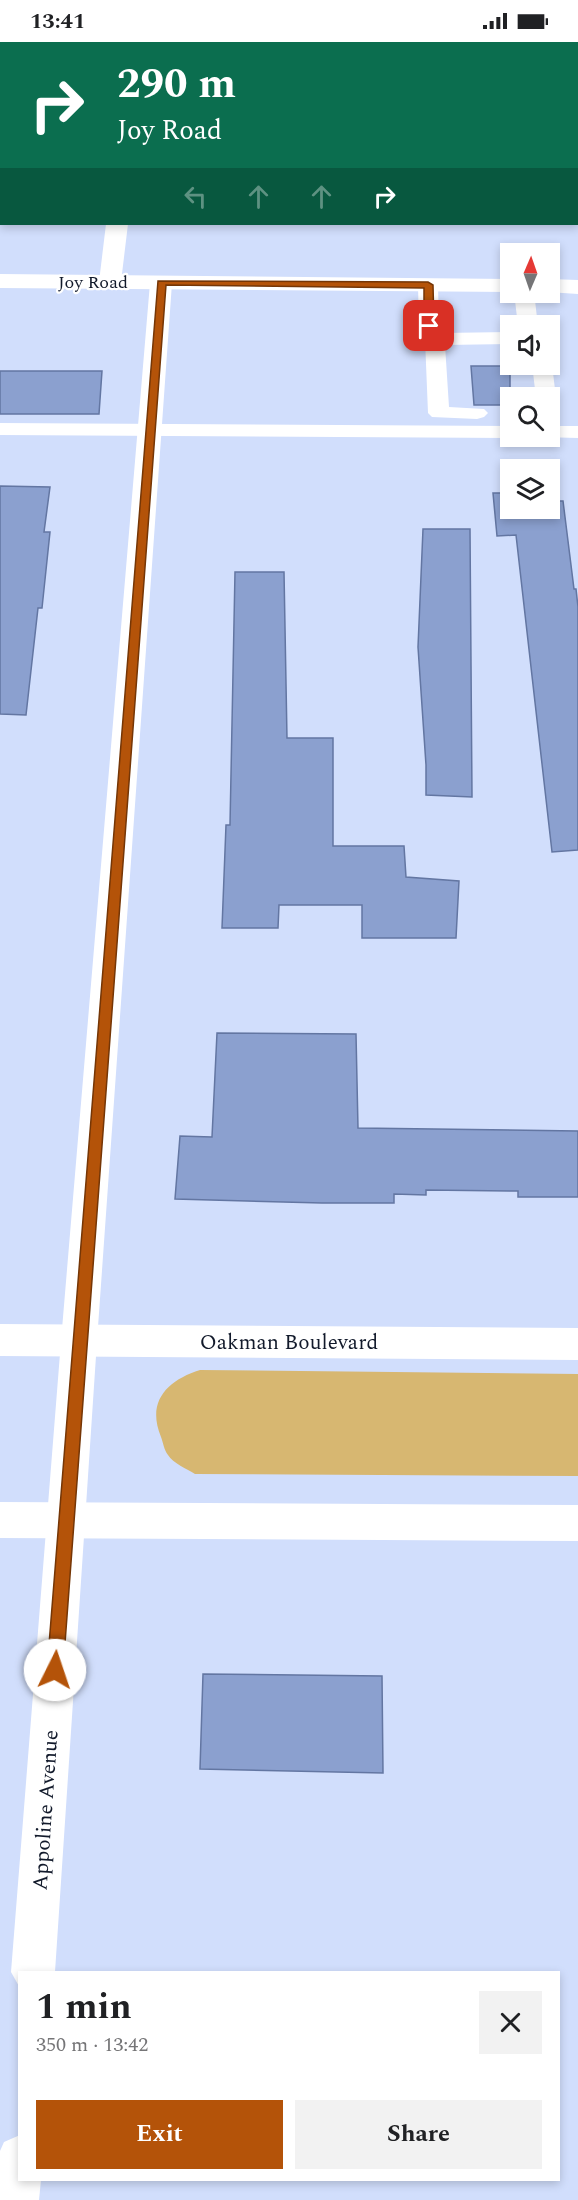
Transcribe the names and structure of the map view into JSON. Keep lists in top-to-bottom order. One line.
{"streets":{"street":["Joy Road","Oakman Boulevard","Appoline Avenue"]},"crossings":[["Joy Road","Appoline Avenue"],["Oakman Boulevard","Appoline Avenue"]],"north":"top","page":{"status":"13:41","turn":["290 m","Joy Road"],"heading":["1 min","350 m · 13:42"],"buttons":["Exit","Share"]}}
